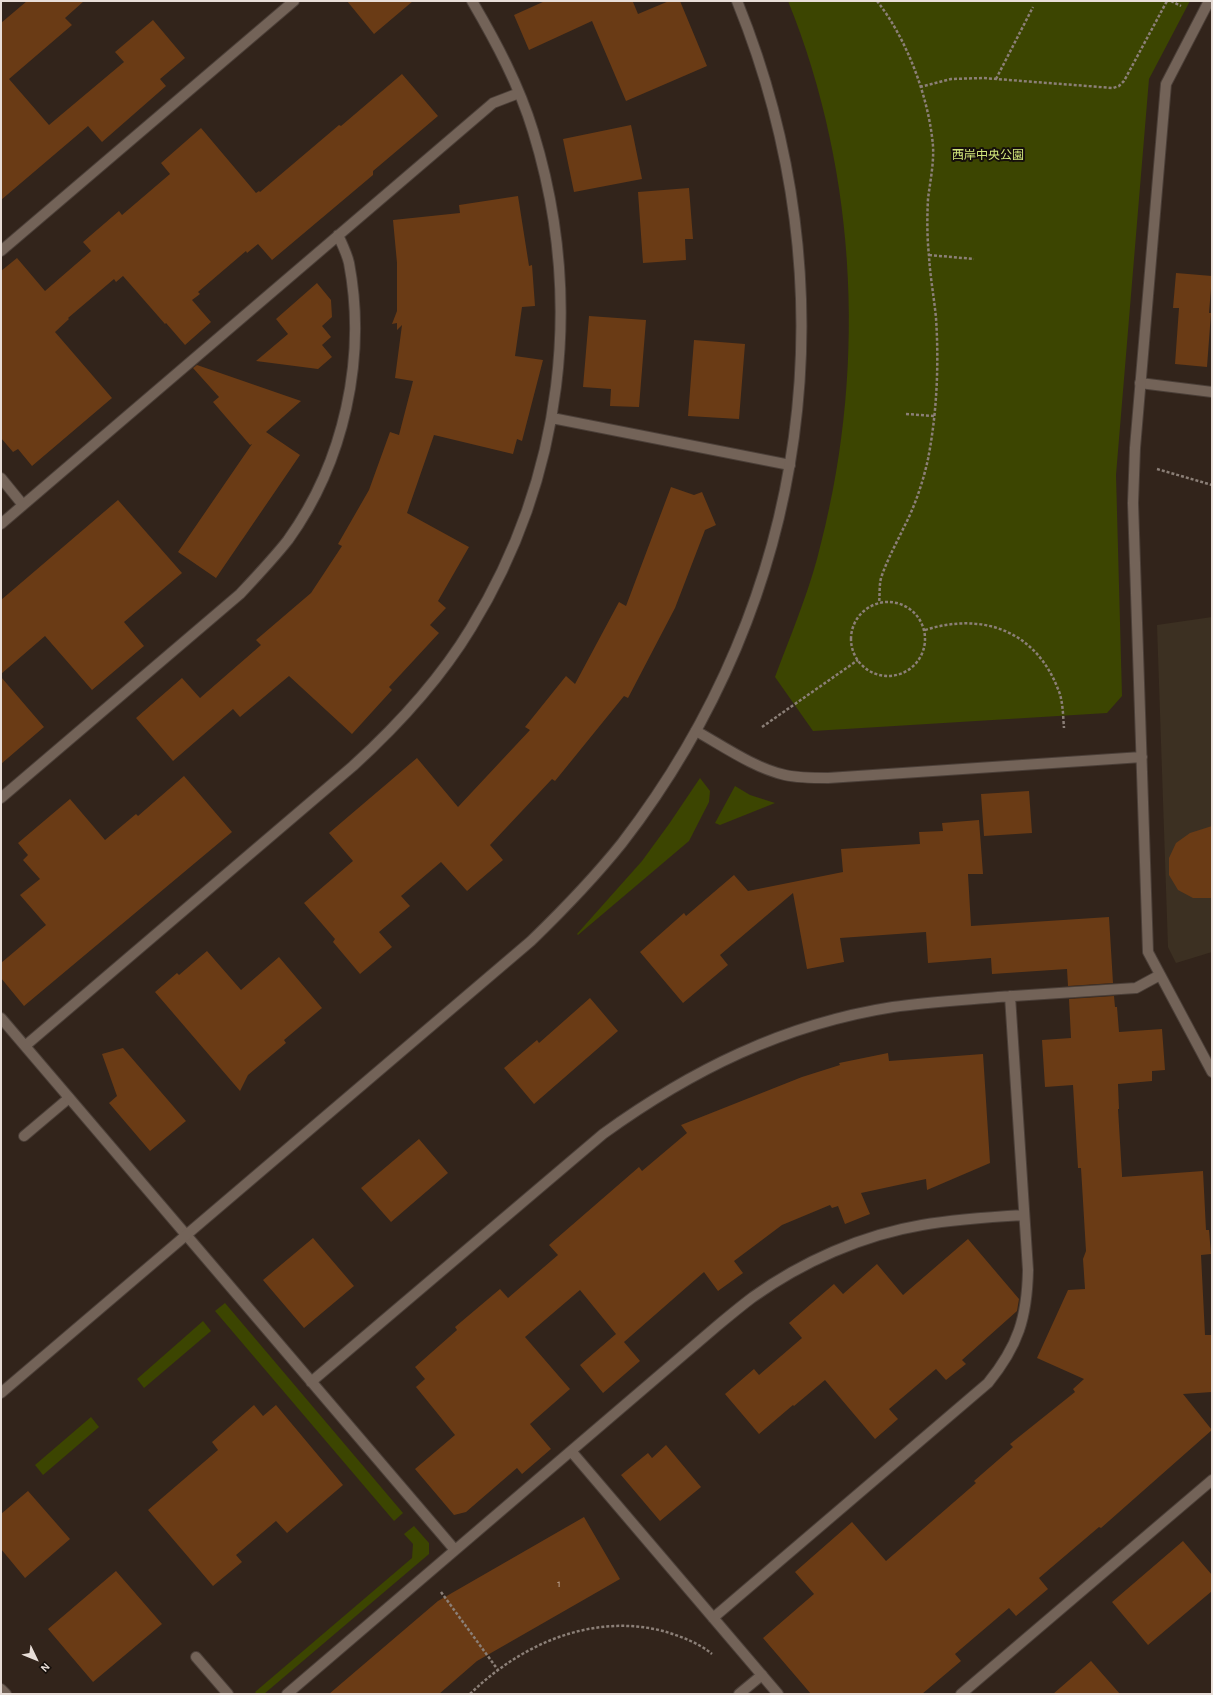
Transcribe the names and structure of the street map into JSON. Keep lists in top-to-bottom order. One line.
{"parks":["西岸中央公園"],"house_numbers":["1"],"north":"bottom right"}
